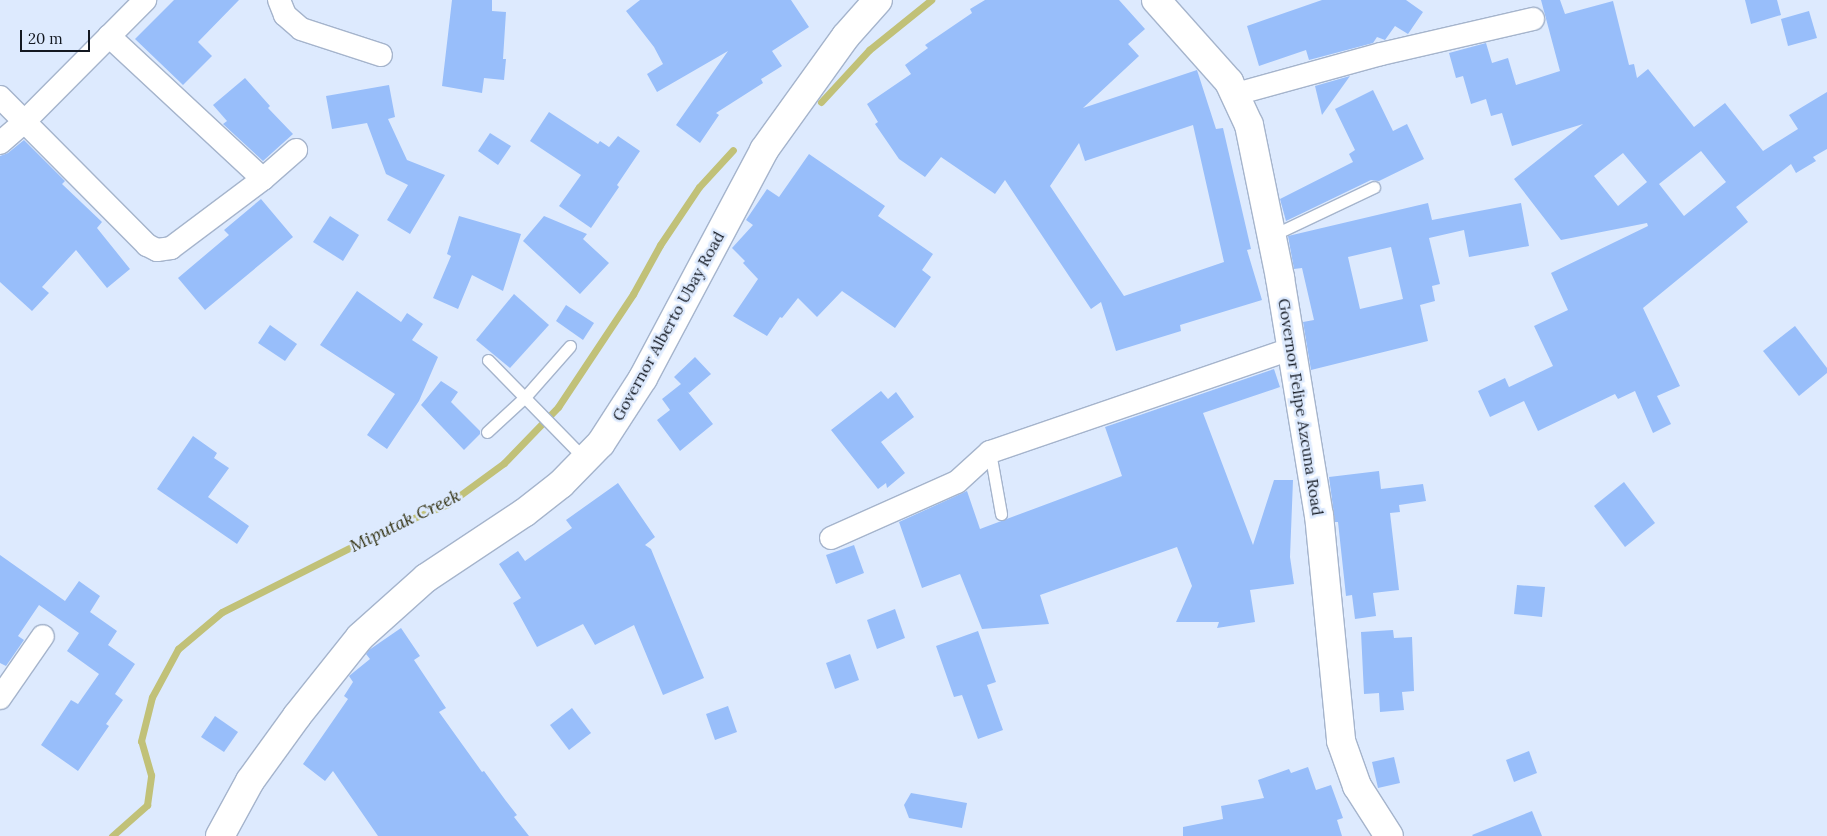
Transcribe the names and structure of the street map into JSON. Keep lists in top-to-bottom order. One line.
{"streets":{"main road":["Governor Alberto Ubay Road","Governor Felipe Azcuna Road"]},"water":["Miputak Creek"],"scale_bar":"20 m"}
